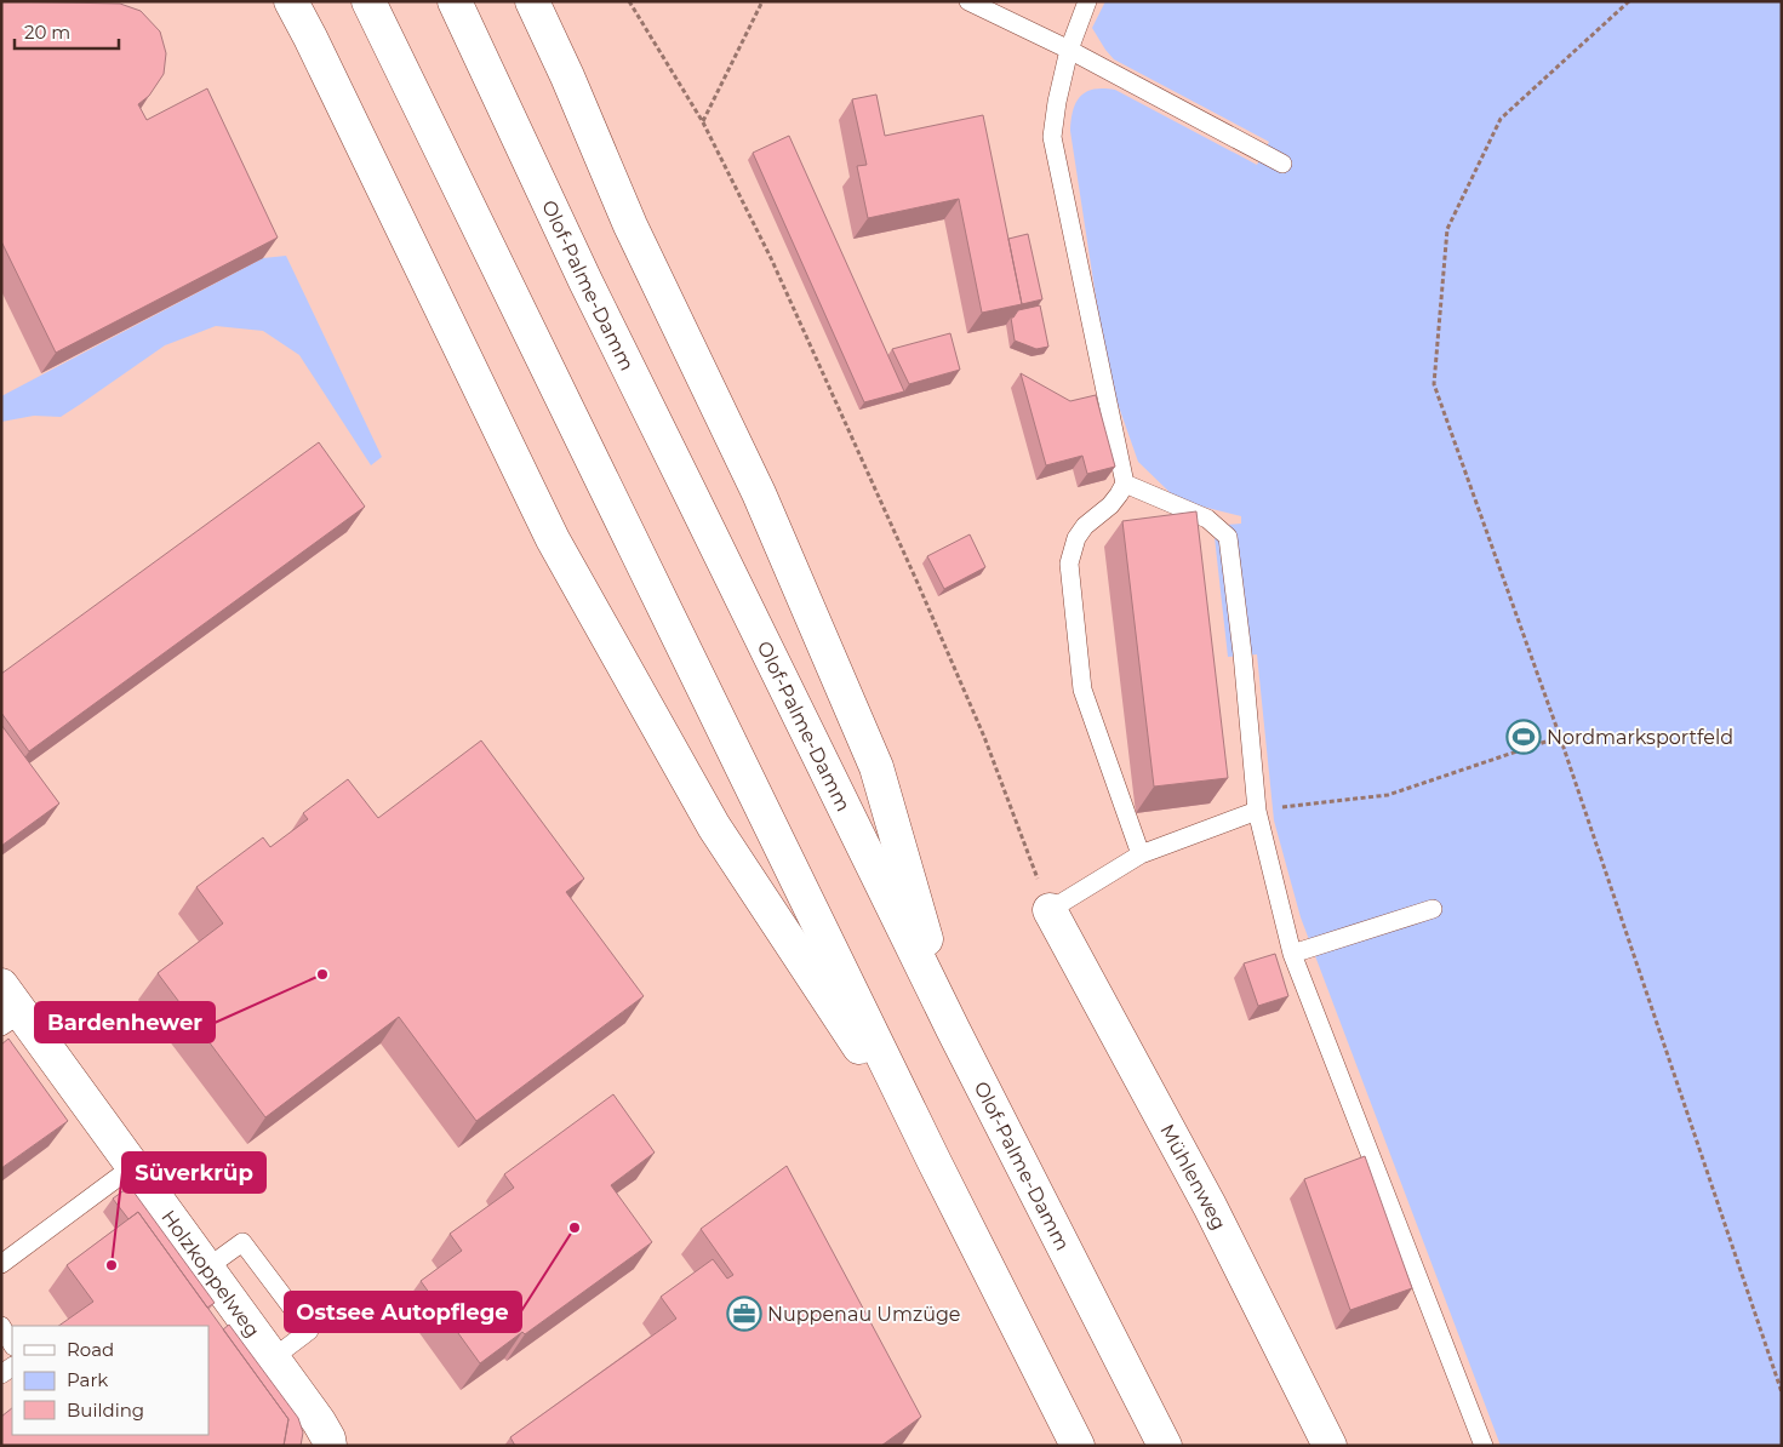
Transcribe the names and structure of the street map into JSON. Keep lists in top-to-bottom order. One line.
{"streets":{"main road":["Olof-Palme-Damm","Mühlenweg","Holzkoppelweg"]},"places":{"sports":["Nordmarksportfeld"],"other":["Bardenhewer","Ostsee Autopflege","Süverkrüp"],"office":["Nuppenau Umzüge"]},"legend":["Road","Park","Building"],"scale_bar":"20 m"}
